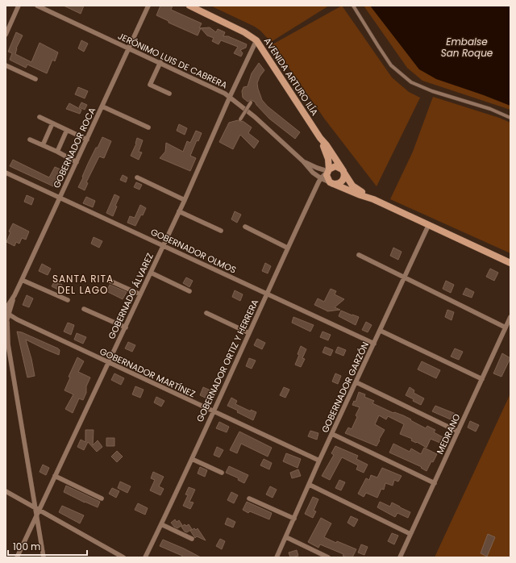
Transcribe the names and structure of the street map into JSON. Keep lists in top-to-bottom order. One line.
{"streets":{"main road":["AVENIDA ARTURO ILÍA"],"street":["JERÓNIMO LUIS DE CABRERA","GOBERNADOR ROCA","GOBERNADOR OLMOS","GOBERNADO ÁLVAREZ","GOBERNADOR ORTIZ Y HERRERA","GOBERNADOR MARTÍNEZ","GOBERNADOR GARZÓN","MEDRANO"]},"crossings":[["JERÓNIMO LUIS DE CABRERA","AVENIDA ARTURO ILÍA"],["JERÓNIMO LUIS DE CABRERA","GOBERNADOR ROCA"],["JERÓNIMO LUIS DE CABRERA","GOBERNADO ÁLVAREZ"],["JERÓNIMO LUIS DE CABRERA","GOBERNADOR ORTIZ Y HERRERA"],["AVENIDA ARTURO ILÍA","GOBERNADO ÁLVAREZ"],["AVENIDA ARTURO ILÍA","GOBERNADOR ORTIZ Y HERRERA"],["AVENIDA ARTURO ILÍA","GOBERNADOR GARZÓN"],["GOBERNADOR ROCA","GOBERNADOR OLMOS"],["GOBERNADOR ROCA","GOBERNADOR MARTÍNEZ"],["GOBERNADOR OLMOS","GOBERNADO ÁLVAREZ"],["GOBERNADOR OLMOS","GOBERNADOR ORTIZ Y HERRERA"],["GOBERNADOR OLMOS","GOBERNADOR GARZÓN"],["GOBERNADO ÁLVAREZ","GOBERNADOR MARTÍNEZ"],["GOBERNADOR ORTIZ Y HERRERA","GOBERNADOR MARTÍNEZ"],["GOBERNADOR MARTÍNEZ","GOBERNADOR GARZÓN"]],"districts":["SANTA RITA DEL LAGO"],"water":["Embalse San Roque"],"scale_bar":"100 m"}
